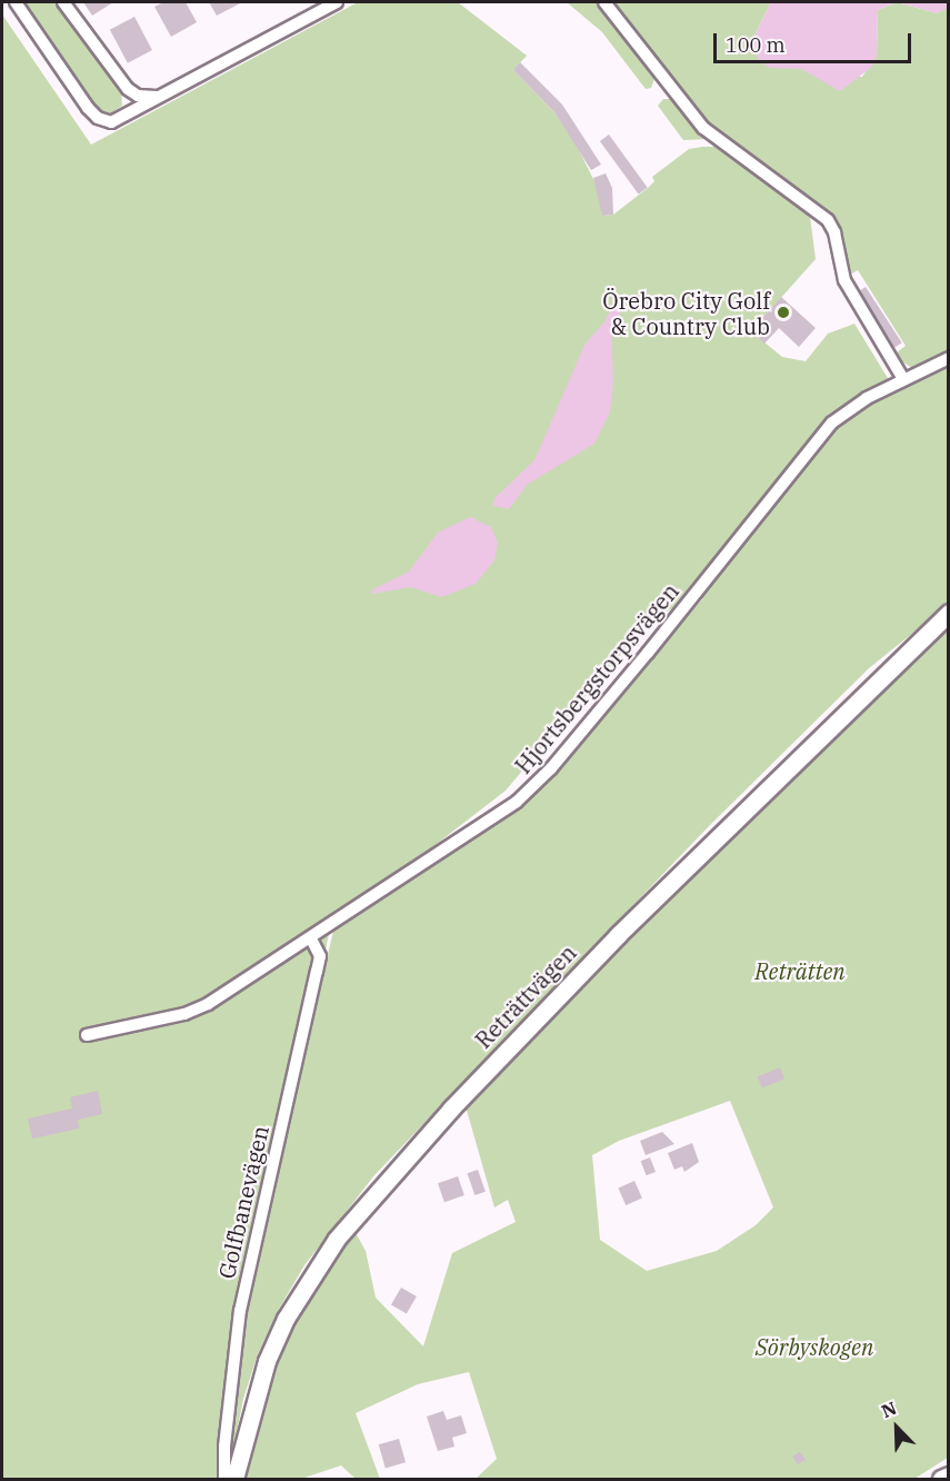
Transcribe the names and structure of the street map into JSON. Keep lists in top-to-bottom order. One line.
{"streets":{"street":["Hjortsbergstorpsvägen","Reträttvägen","Golfbanevägen"]},"crossings":[["Hjortsbergstorpsvägen","Golfbanevägen"]],"parks":["Reträtten","Sörbyskogen"],"places":["Örebro City Golf & Country Club"],"scale_bar":"100 m","north":"top left"}
